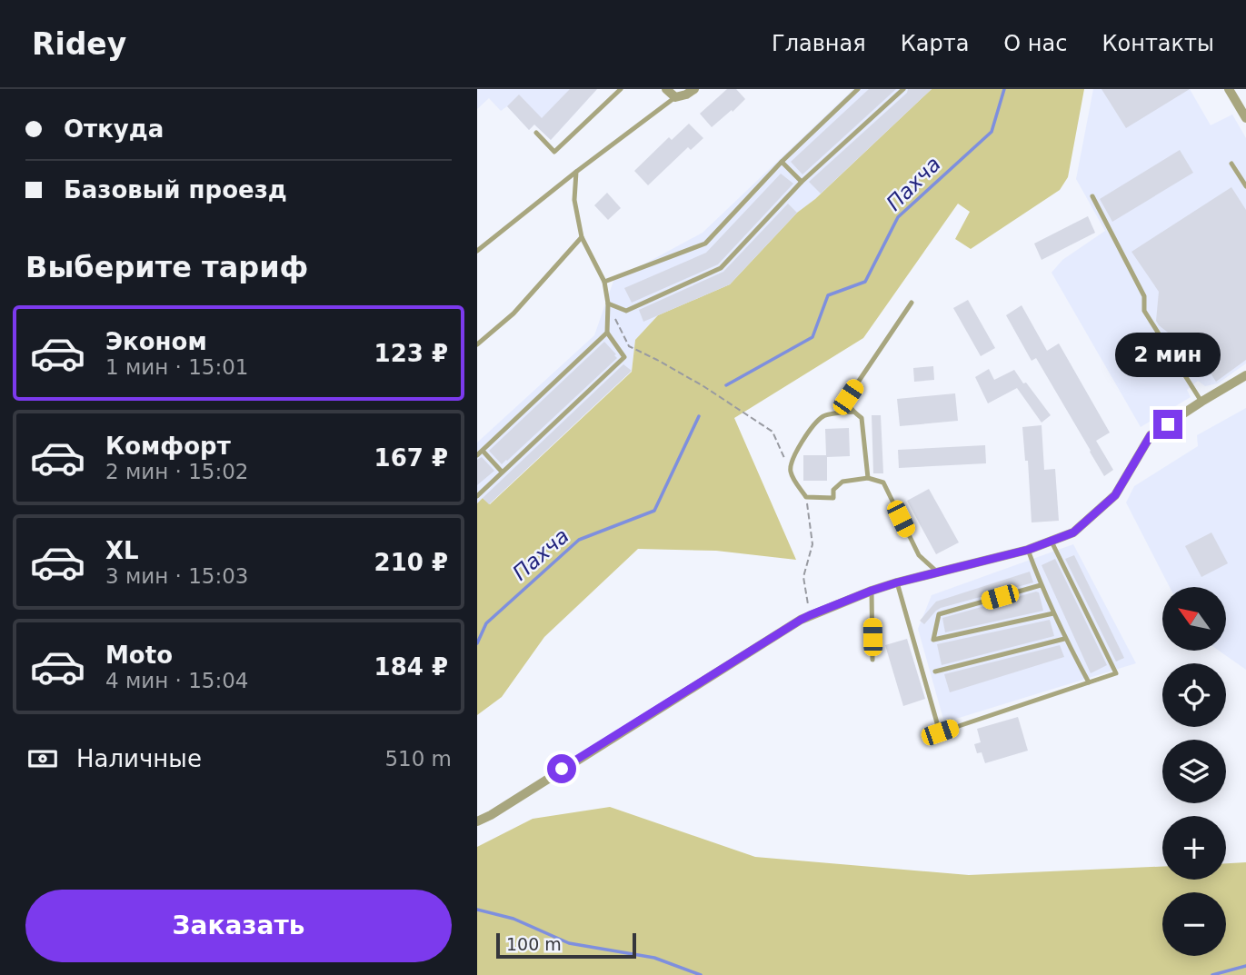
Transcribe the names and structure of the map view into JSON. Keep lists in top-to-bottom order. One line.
{"water":["Пахча"],"scale_bar":"100 m","north":"top left","page":{"header":"Ridey","nav":["Главная","Карта","О нас","Контакты"],"banner":["Откуда","Базовый проезд"],"heading":"Выберите тариф","list":[{"name":"Эконом","note":"1 мин · 15:01","value":"123 ₽"},{"name":"Комфорт","note":"2 мин · 15:02","value":"167 ₽"},{"name":"XL","note":"3 мин · 15:03","value":"210 ₽"},{"name":"Moto","note":"4 мин · 15:04","value":"184 ₽"}],"bubble":"2 мин","map_buttons":["+","−"],"pay":["Наличные","510 m"],"buttons":"Заказать","scale":"100 m"}}
